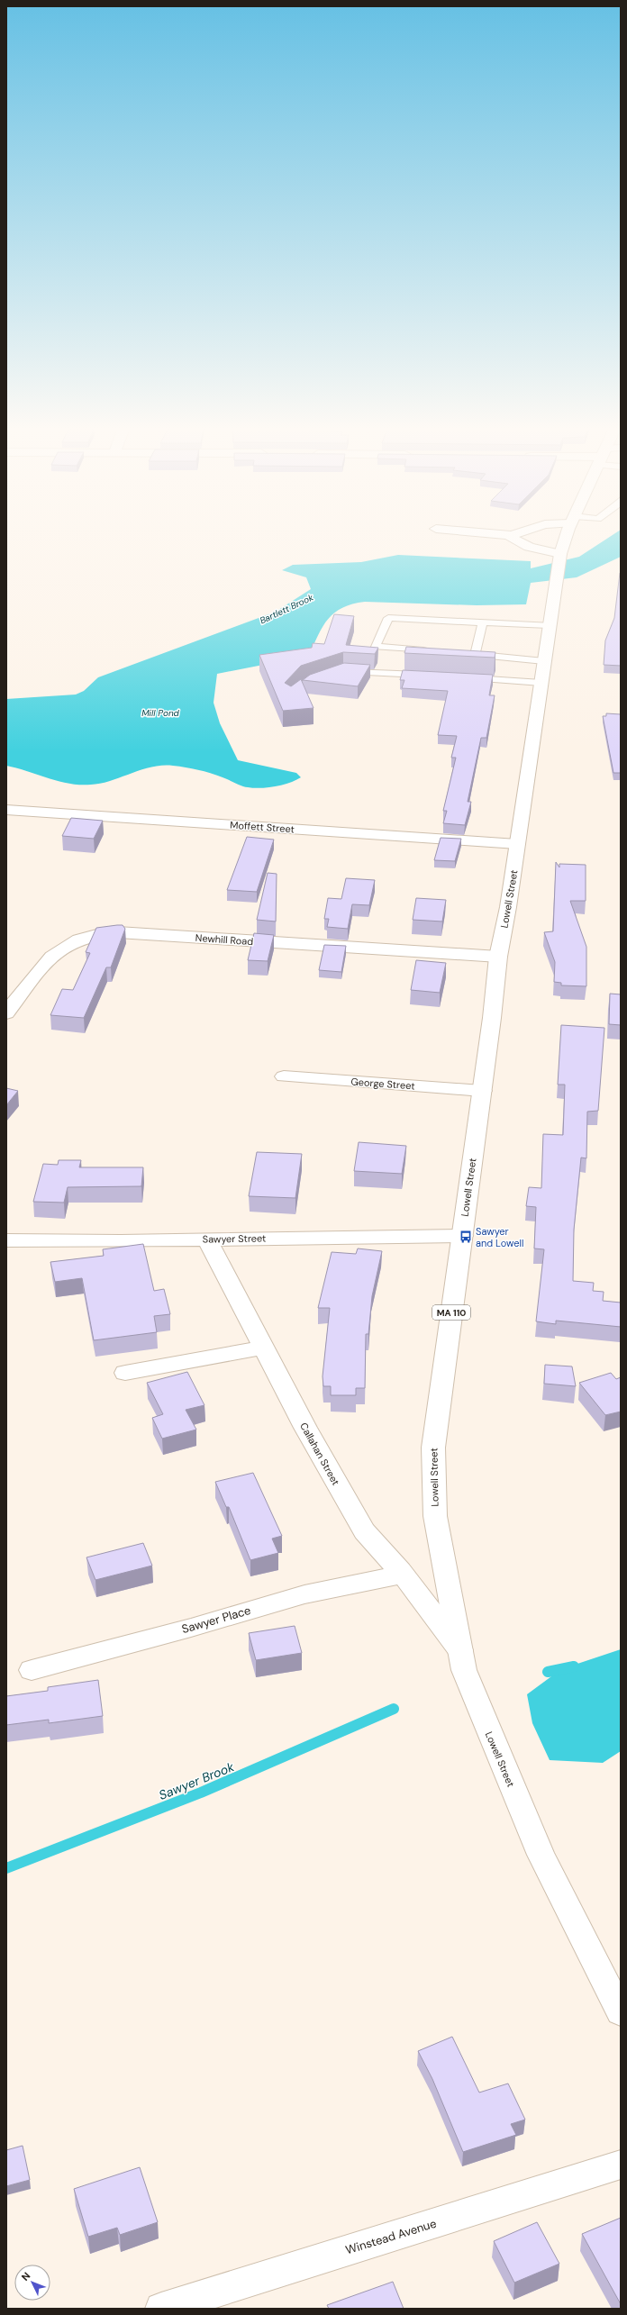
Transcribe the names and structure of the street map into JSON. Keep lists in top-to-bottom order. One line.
{"streets":{"street":["Moffett Street","Lowell Street","Newhill Road","George Street","Sawyer Street","MA 110","Callahan Street","Sawyer Place","Winstead Avenue"]},"crossings":[["Moffett Street","Lowell Street"],["Lowell Street","Newhill Road"],["Lowell Street","George Street"],["Lowell Street","Sawyer Street"],["Lowell Street","Callahan Street"],["Sawyer Street","Callahan Street"],["Callahan Street","Sawyer Place"]],"water":["Bartlett Brook","Mill Pond","Sawyer Brook"],"places":{"bus stop":["Sawyer and Lowell"]},"north":"top left"}
